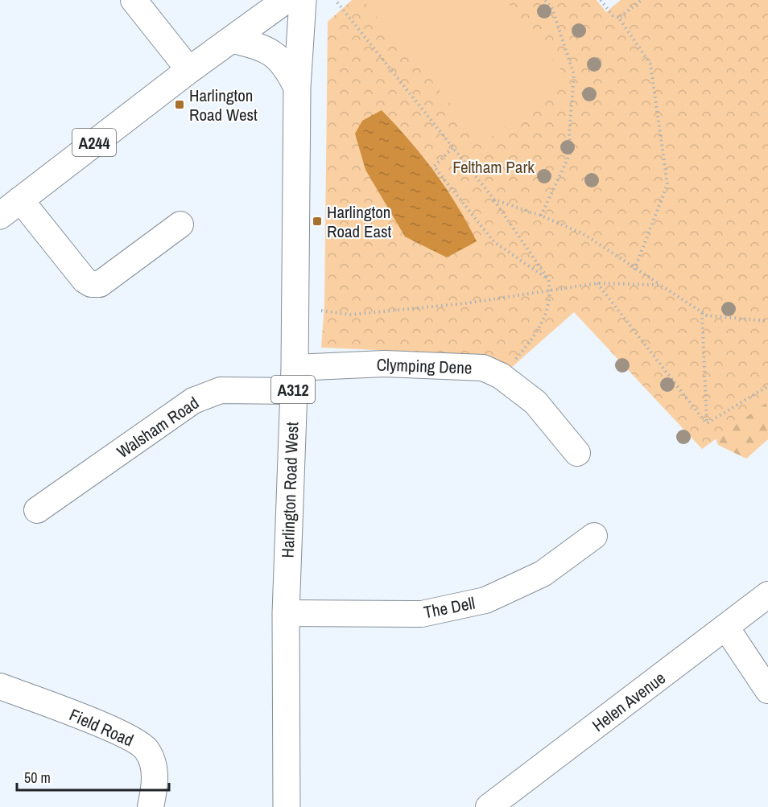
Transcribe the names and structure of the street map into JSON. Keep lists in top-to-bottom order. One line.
{"streets":{"main road":["A244","A312","Harlington Road West"],"street":["Clymping Dene","Walsham Road","The Dell","Helen Avenue","Field Road"]},"crossings":[["Clymping Dene","Walsham Road"],["Clymping Dene","Harlington Road West"],["Walsham Road","Harlington Road West"],["Harlington Road West","The Dell"]],"parks":["Feltham Park"],"places":{"transit":["Harlington Road West","Harlington Road East"]},"scale_bar":"50 m"}
